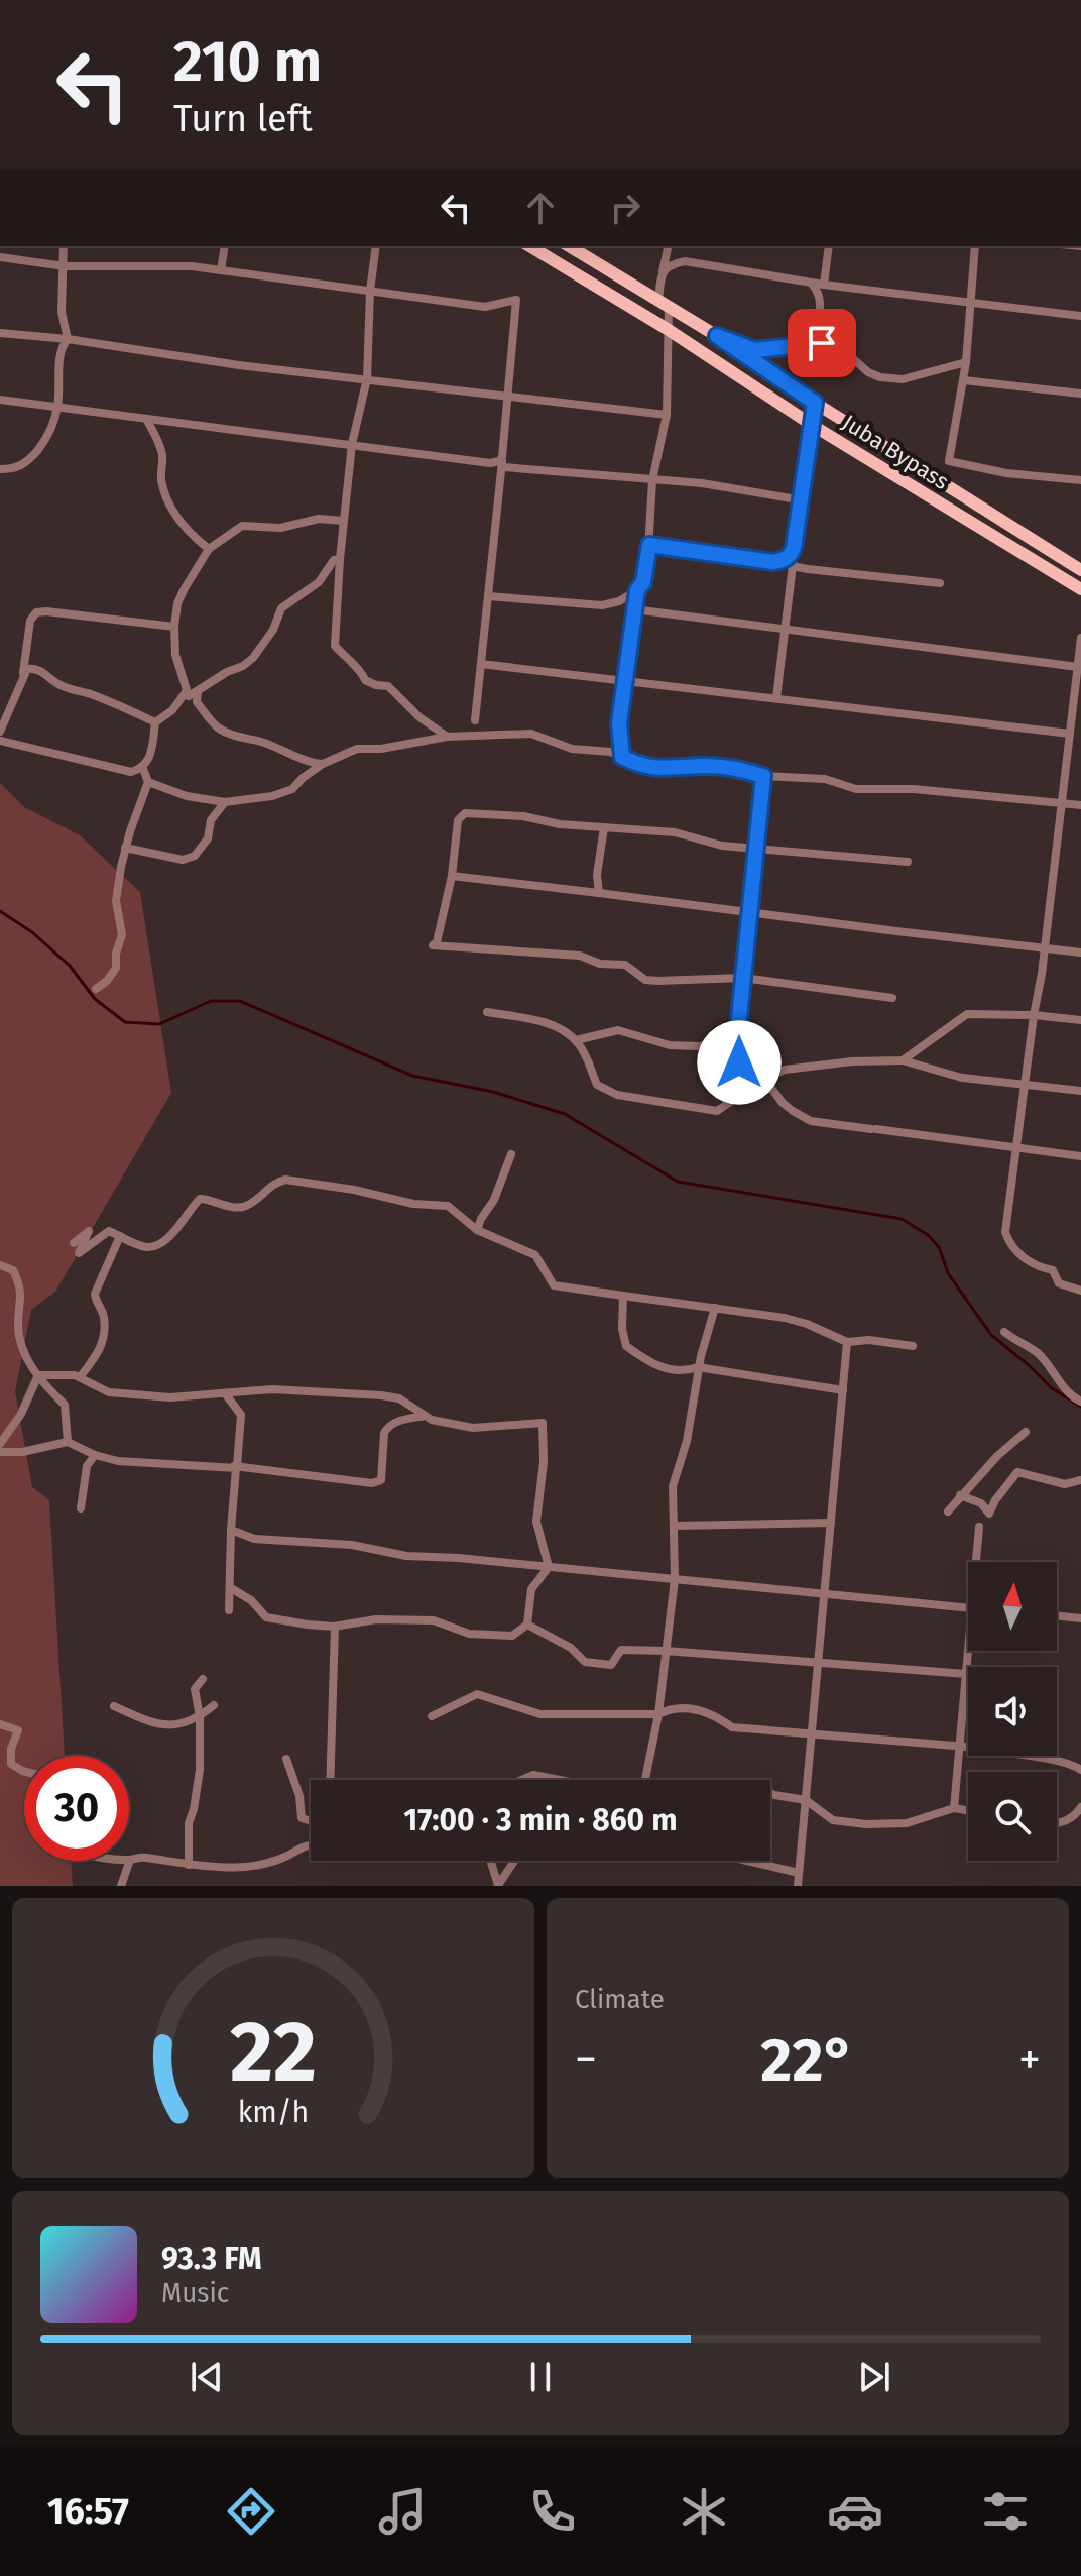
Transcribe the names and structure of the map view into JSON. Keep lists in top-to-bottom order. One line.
{"streets":{"main road":["Juba Bypass"]},"north":"top","page":{"turn":["210 m","Turn left"],"limit":"30","trip":"17:00 · 3 min · 860 m","tile":"Climate","heat":["−","22°","+"],"song":["93.3 FM","Music"],"tabs":"16:57","gauge":["22","km/h"]}}
